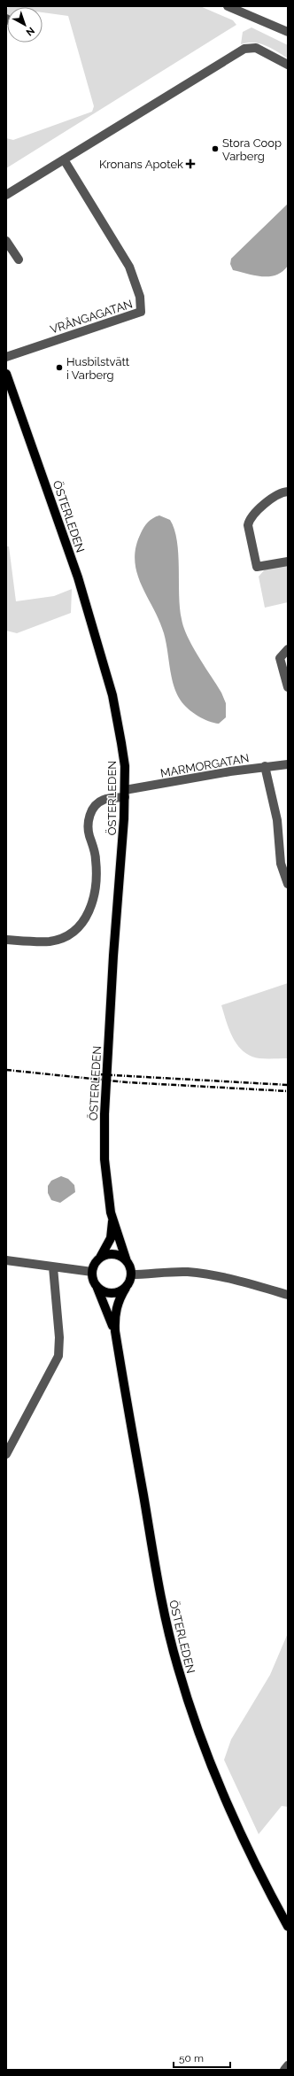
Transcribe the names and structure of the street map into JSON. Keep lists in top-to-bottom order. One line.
{"streets":{"main road":["ÖSTERLEDEN"],"street":["VRÅNGAGATAN","MARMORGATAN"]},"crossings":[["ÖSTERLEDEN","MARMORGATAN"]],"places":{"other":["Stora Coop Varberg","Husbilstvätt i Varberg"],"health":["Kronans Apotek"]},"scale_bar":"50 m","north":"bottom right"}
